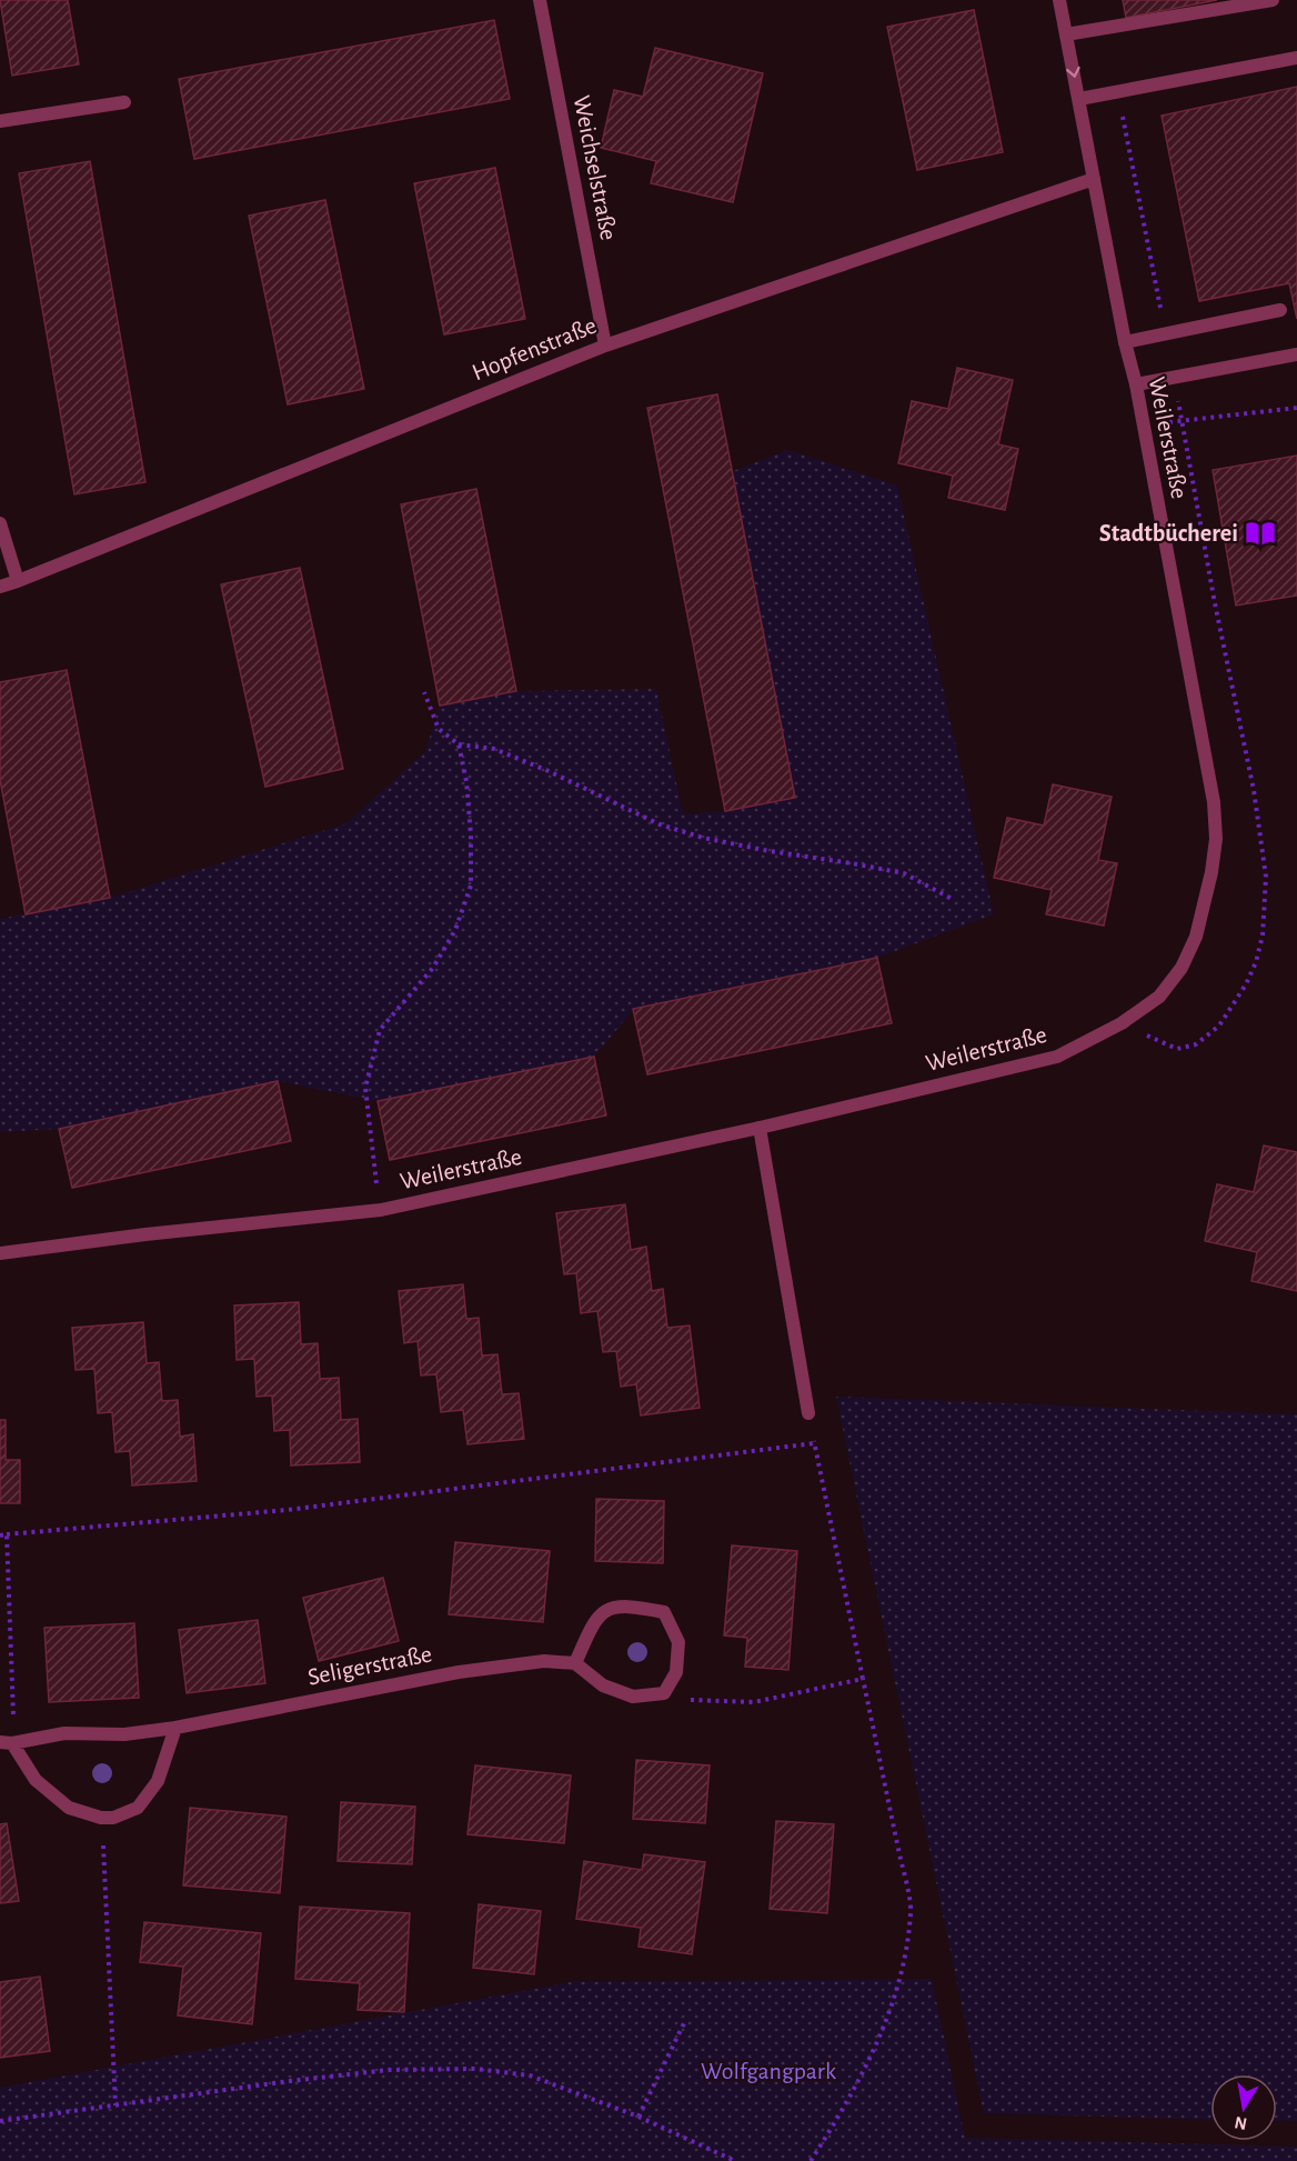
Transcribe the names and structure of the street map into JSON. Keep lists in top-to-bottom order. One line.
{"streets":{"street":["Weichselstraße","Hopfenstraße","Weilerstraße","Seligerstraße"]},"crossings":[["Weichselstraße","Hopfenstraße"],["Hopfenstraße","Weilerstraße"]],"parks":["Wolfgangpark"],"places":{"library":["Stadtbücherei"]},"north":"bottom"}
